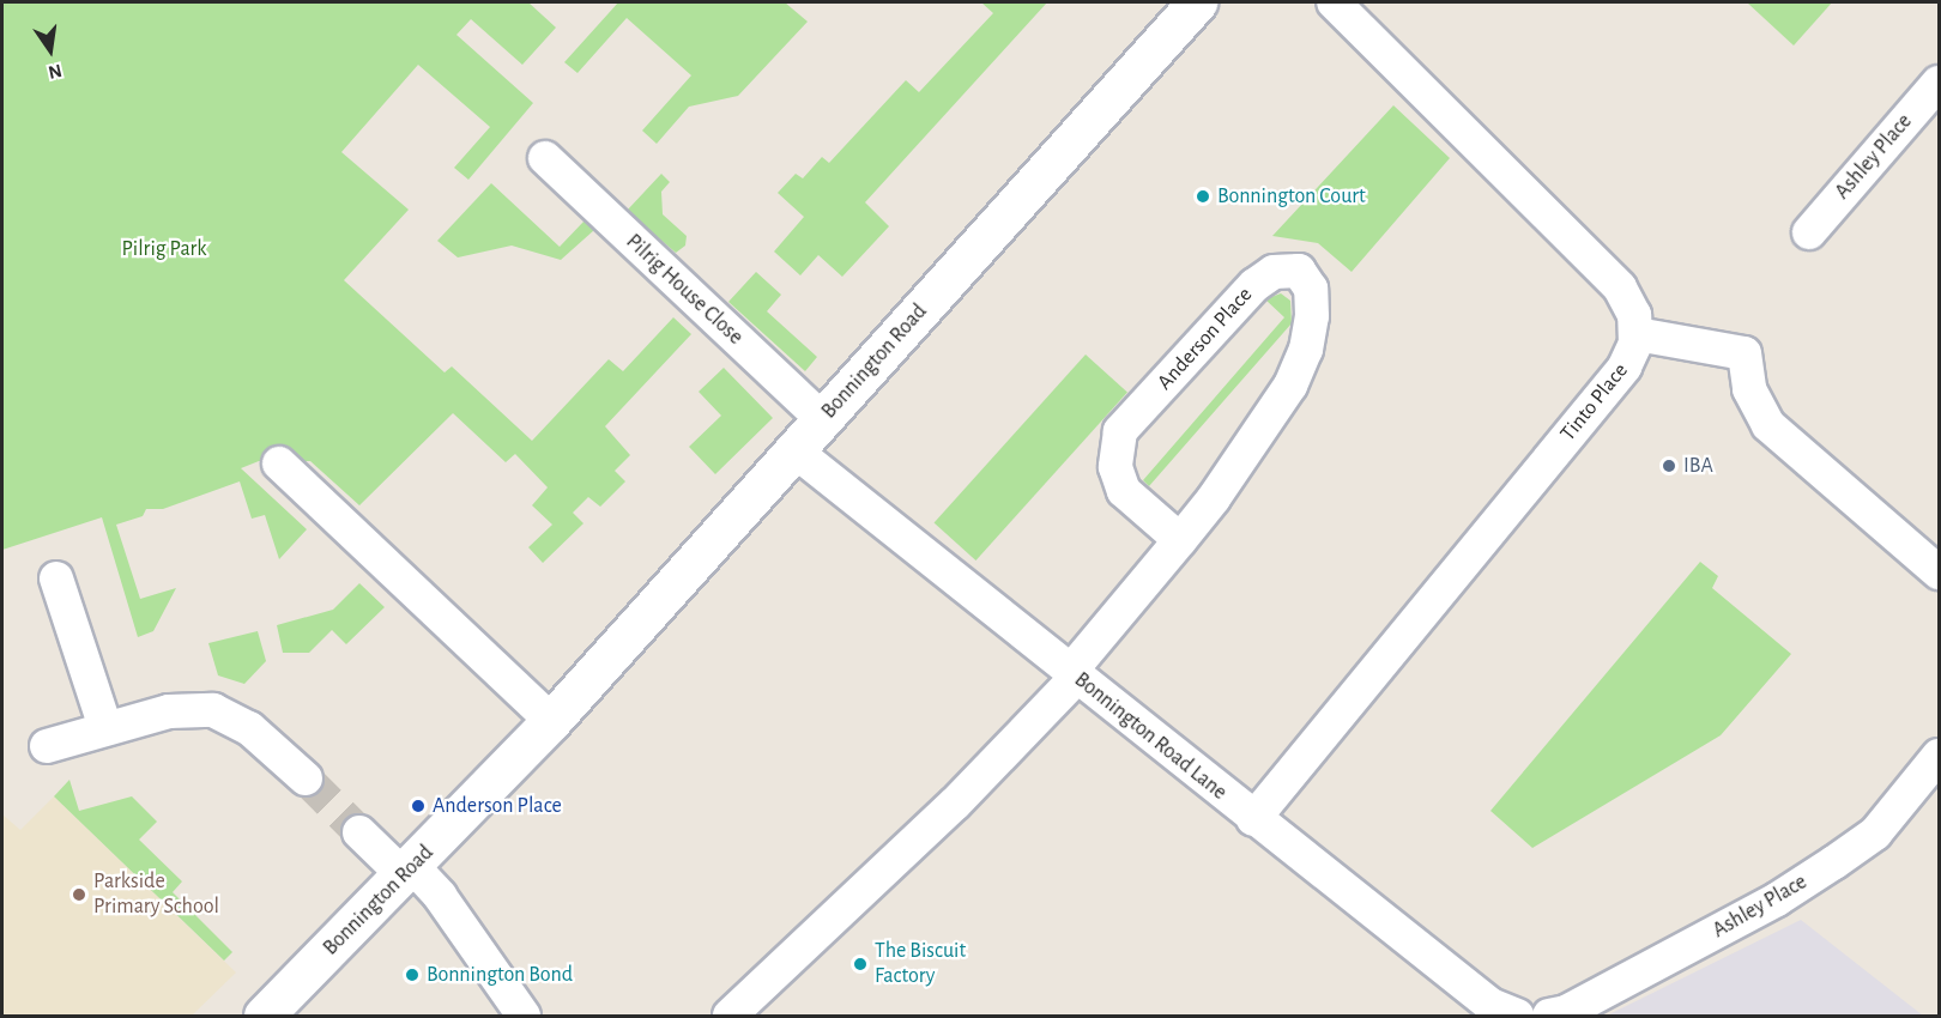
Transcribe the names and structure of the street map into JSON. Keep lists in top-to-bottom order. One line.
{"streets":{"main road":["Bonnington Road"],"street":["Ashley Place","Pilrig House Close","Anderson Place","Tinto Place","Bonnington Road Lane"]},"crossings":[["Pilrig House Close","Bonnington Road"],["Anderson Place","Bonnington Road Lane"],["Bonnington Road","Bonnington Road Lane"],["Tinto Place","Bonnington Road Lane"]],"parks":["Pilrig Park"],"places":["Bonnington Court","IBA","Anderson Place","Parkside Primary School","The Biscuit Factory","Bonnington Bond"],"north":"bottom"}
